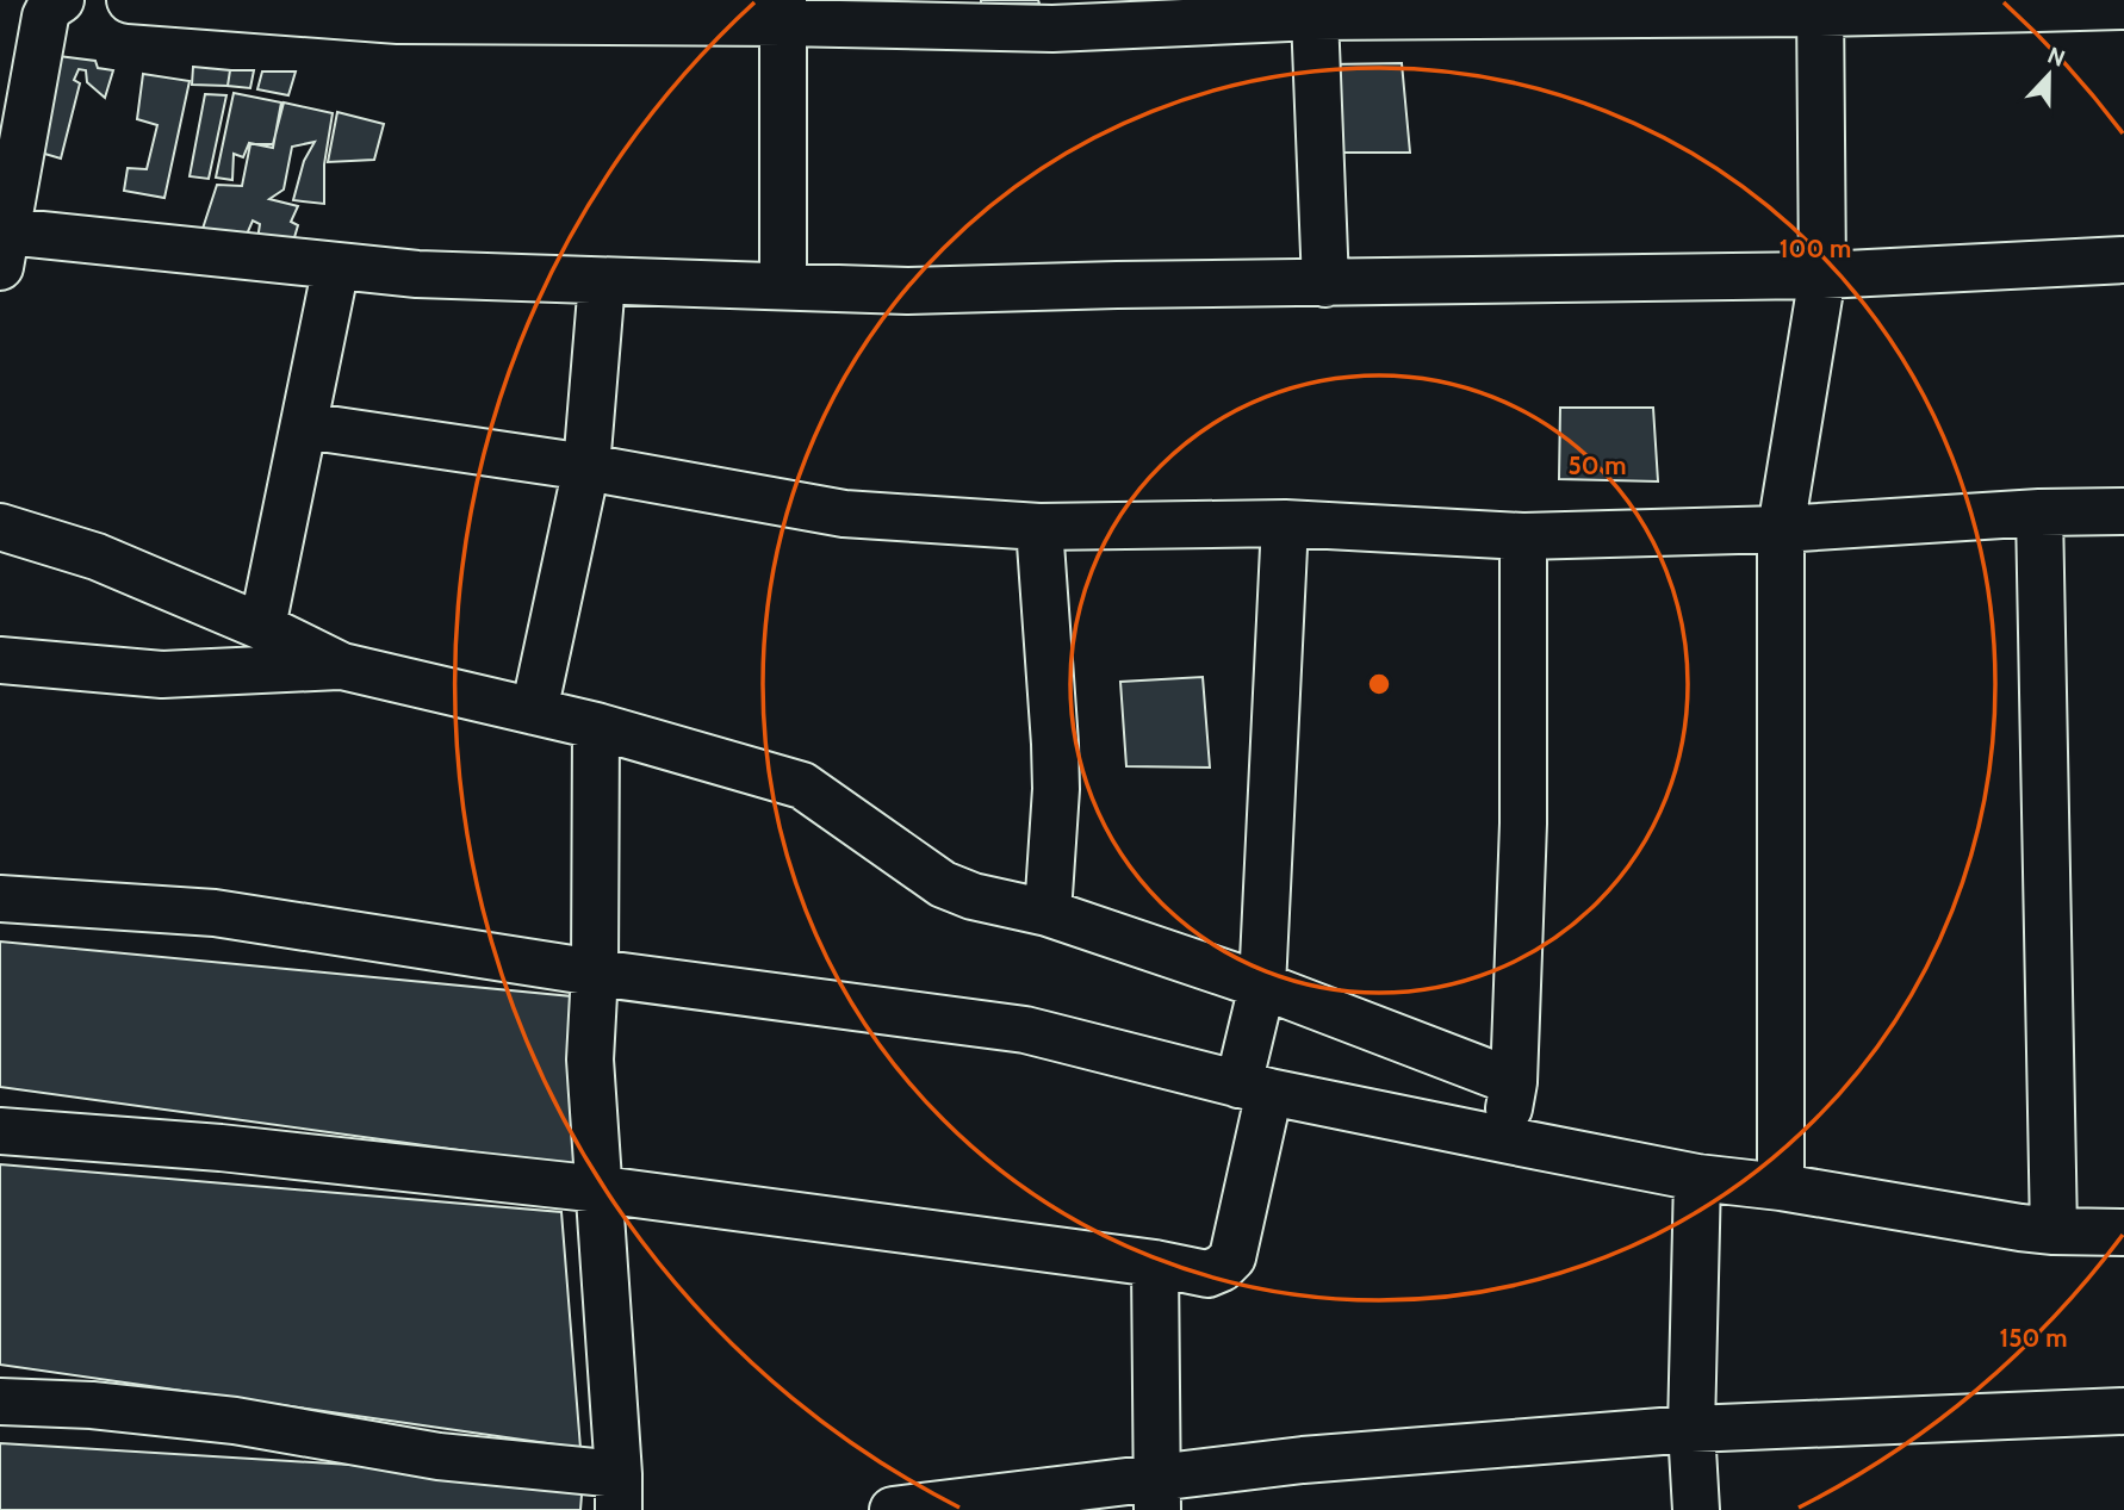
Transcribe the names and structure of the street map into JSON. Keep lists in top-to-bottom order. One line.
{"north":"top","rings":["100 m","50 m","150 m"]}
